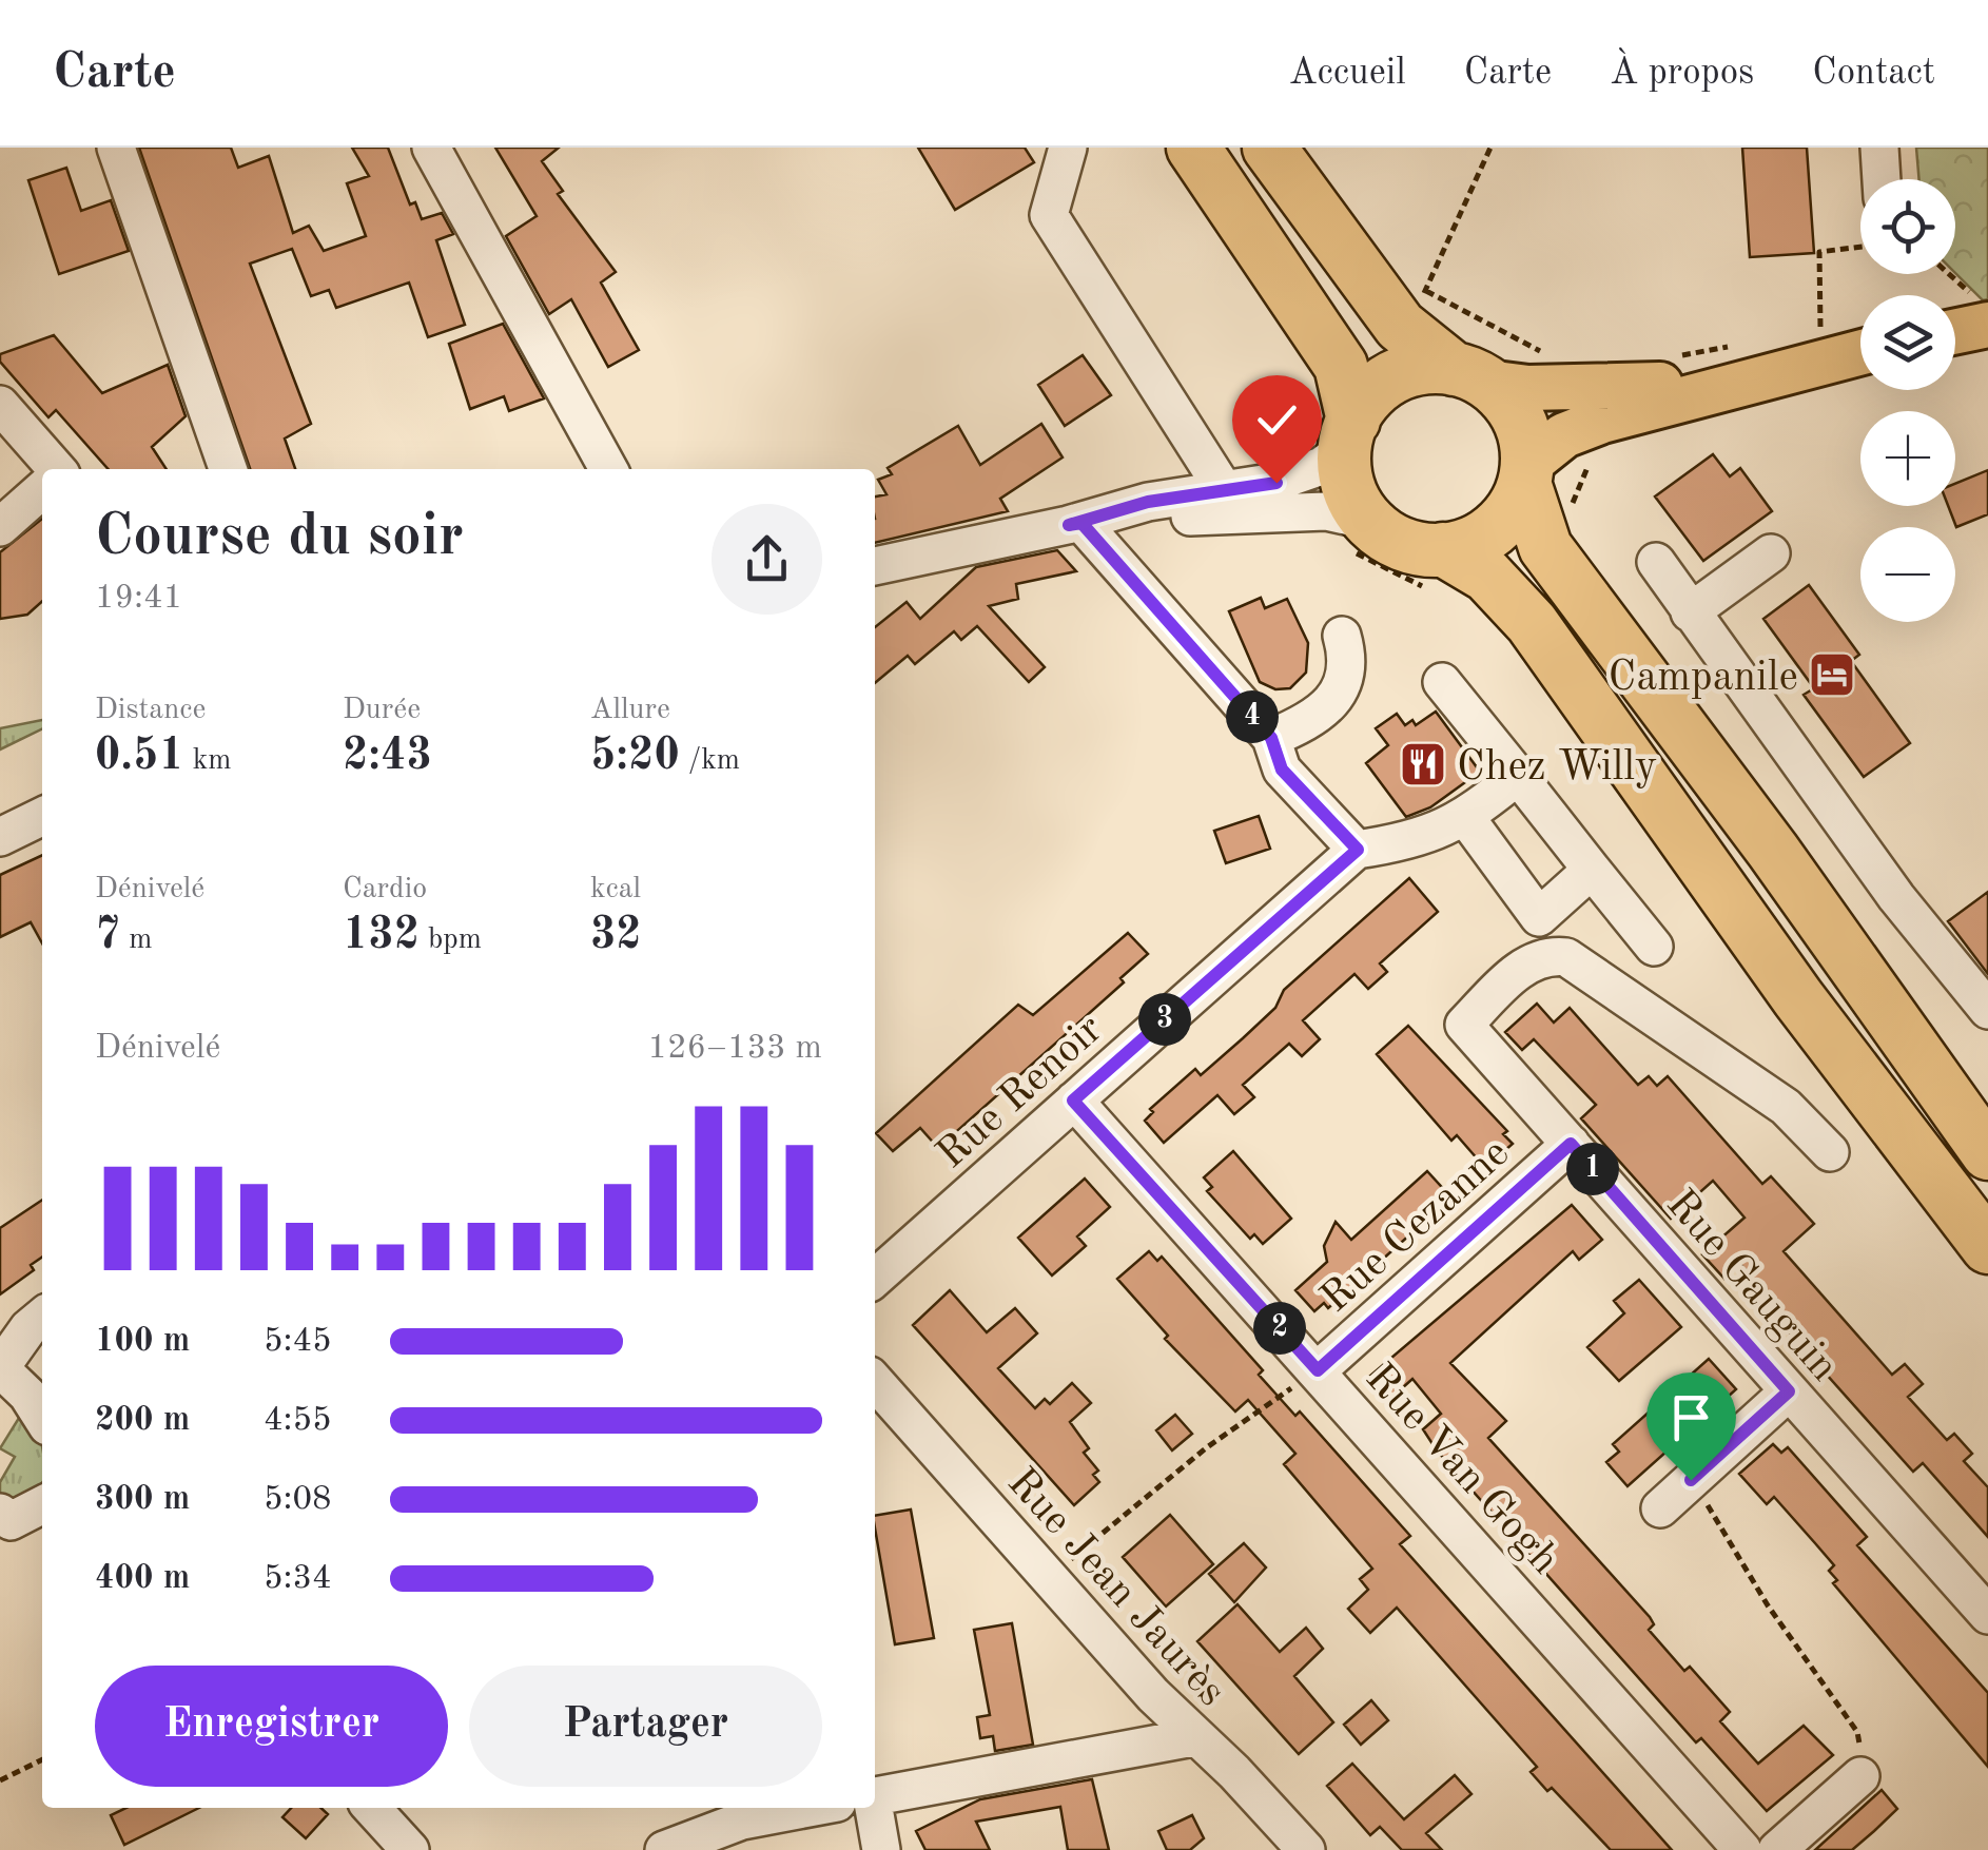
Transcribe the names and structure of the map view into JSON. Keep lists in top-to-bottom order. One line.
{"streets":{"street":["Rue Renoir","Rue Cezanne","Rue Gauguin","Rue Van Gogh","Rue Jean Jaurès"]},"crossings":[["Rue Renoir","Rue Van Gogh"],["Rue Cezanne","Rue Gauguin"],["Rue Cezanne","Rue Van Gogh"]],"places":{"hotel":["Campanile"],"restaurant":["Chez Willy"]},"page":{"header":"Carte","nav":["Accueil","Carte","À propos","Contact"],"map_buttons":["+","−"],"heading":["Course du soir","19:41"],"stats":[["Distance","0.51 km"],["Durée","2:43"],["Allure","5:20 /km"],["Dénivelé","7 m"],["Cardio","132 bpm"],["kcal","32"]],"pins":["4","3","1","2"],"chart":["Dénivelé","126–133 m"],"list":[{"name":"100 m","note":"5:45"},{"name":"200 m","note":"4:55"},{"name":"300 m","note":"5:08"},{"name":"400 m","note":"5:34"}],"buttons":["Enregistrer","Partager"]}}
